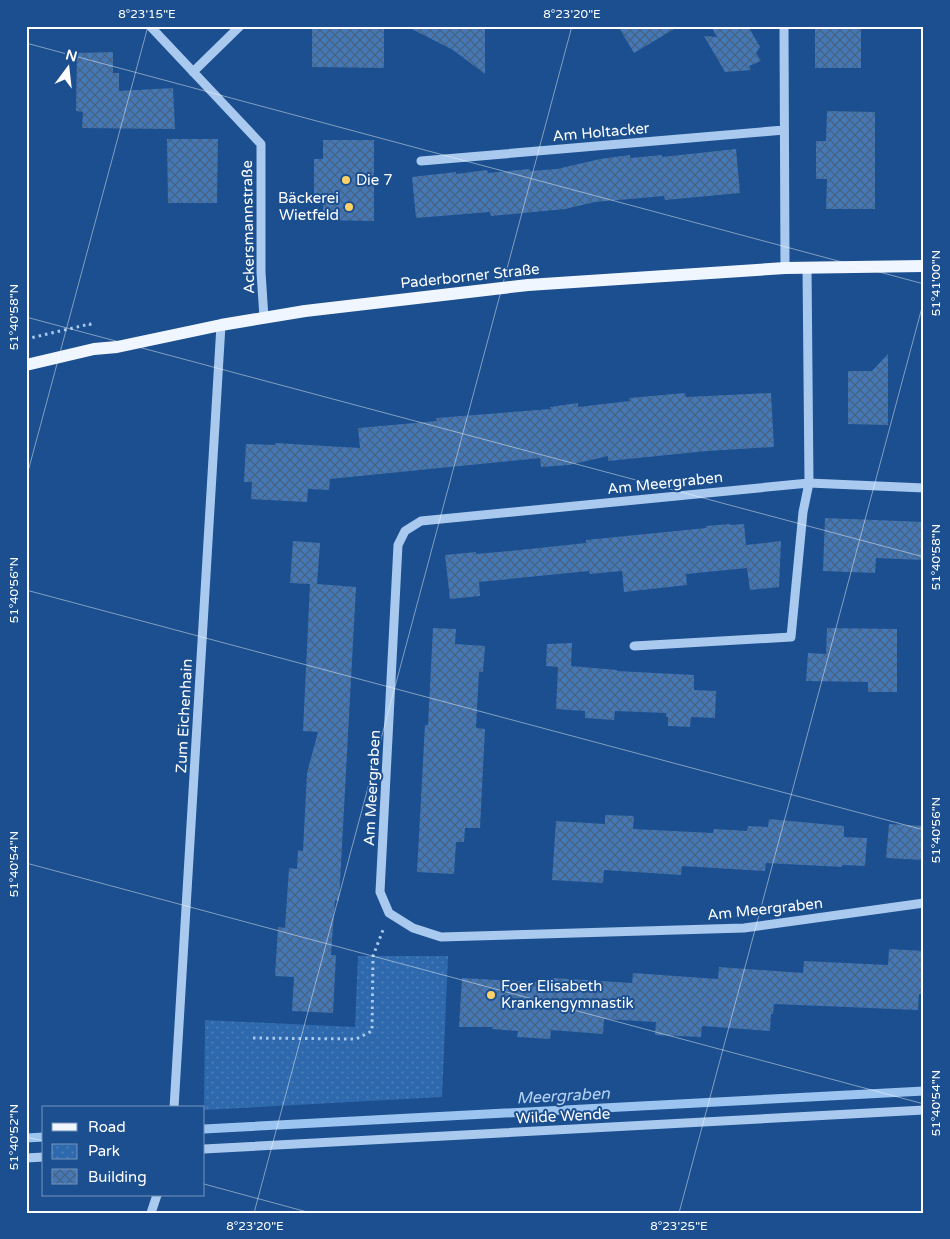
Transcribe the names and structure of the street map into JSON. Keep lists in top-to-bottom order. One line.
{"streets":{"main road":["Paderborner Straße"],"street":["Am Holtacker","Ackersmannstraße","Am Meergraben","Zum Eichenhain","Wilde Wende"]},"crossings":[["Ackersmannstraße","Paderborner Straße"],["Paderborner Straße","Zum Eichenhain"]],"water":["Meergraben"],"places":["Die 7","Bäckerei Wietfeld","Foer Elisabeth Krankengymnastik"],"legend":["Road","Park","Building"],"north":"top","coordinates":["8°23'15\"E","8°23'20\"E","51°41'00\"N","51°40'58\"N","51°40'56\"N","51°40'54\"N","51°40'52\"N","8°23'25\"E"]}
